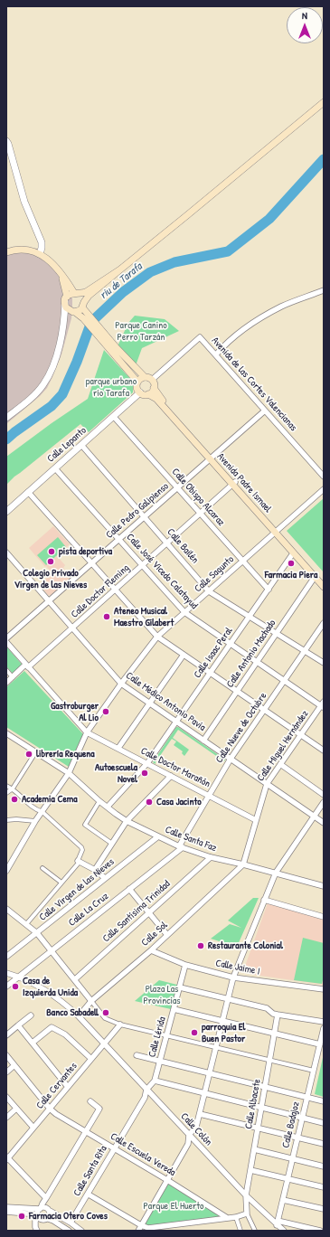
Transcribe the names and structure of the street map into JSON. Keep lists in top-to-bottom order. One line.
{"streets":{"main road":["Avenida Padre Ismael"],"street":["Avenida de las Cortes Valencianas","Calle Lepanto","Calle Obispo Alcaraz","Calle Pedro Galipienso","Calle Bailén","Calle José Vicedo Calatayud","Calle Sagunto","Calle Doctor Fleming","Calle Isaac Peral","Calle Antonio Machado","Calle Médico Antonio Pavía","Calle Nueve de Octubre","Calle Miguel Hernández","Calle Doctor Marañón","Calle Santa Faz","Calle Virgen de las Nieves","Calle La Cruz","Calle Santísima Trinidad","Calle Sol","Calle Jaime I","Calle Lérida","Calle Cervantes","Calle Albacete","Calle Badajoz","Calle Colón","Calle Escuela Vereda","Calle Santa Rita"]},"crossings":[["Avenida de las Cortes Valencianas","Calle Lepanto"],["Avenida de las Cortes Valencianas","Avenida Padre Ismael"],["Avenida de las Cortes Valencianas","Calle Pedro Galipienso"],["Calle Lepanto","Avenida Padre Ismael"],["Calle Lepanto","Calle Obispo Alcaraz"],["Calle Lepanto","Calle Bailén"],["Calle Lepanto","Calle José Vicedo Calatayud"],["Avenida Padre Ismael","Calle Pedro Galipienso"],["Avenida Padre Ismael","Calle Sagunto"],["Avenida Padre Ismael","Calle Doctor Fleming"],["Avenida Padre Ismael","Calle Isaac Peral"],["Avenida Padre Ismael","Calle Antonio Machado"],["Calle Obispo Alcaraz","Calle Pedro Galipienso"],["Calle Obispo Alcaraz","Calle Sagunto"],["Calle Obispo Alcaraz","Calle Doctor Fleming"],["Calle Obispo Alcaraz","Calle Isaac Peral"],["Calle Pedro Galipienso","Calle Bailén"],["Calle Pedro Galipienso","Calle José Vicedo Calatayud"],["Calle Pedro Galipienso","Calle Médico Antonio Pavía"],["Calle Bailén","Calle Sagunto"],["Calle Bailén","Calle Doctor Fleming"],["Calle Bailén","Calle Isaac Peral"],["Calle Bailén","Calle Antonio Machado"],["Calle Bailén","Calle Nueve de Octubre"],["Calle José Vicedo Calatayud","Calle Sagunto"],["Calle José Vicedo Calatayud","Calle Doctor Fleming"],["Calle José Vicedo Calatayud","Calle Isaac Peral"],["Calle José Vicedo Calatayud","Calle Antonio Machado"],["Calle José Vicedo Calatayud","Calle Nueve de Octubre"],["Calle José Vicedo Calatayud","Calle Miguel Hernández"],["Calle Sagunto","Calle Médico Antonio Pavía"],["Calle Sagunto","Calle Doctor Marañón"],["Calle Sagunto","Calle Santa Faz"],["Calle Doctor Fleming","Calle Médico Antonio Pavía"],["Calle Isaac Peral","Calle Médico Antonio Pavía"],["Calle Isaac Peral","Calle Doctor Marañón"],["Calle Isaac Peral","Calle Santa Faz"],["Calle Antonio Machado","Calle Médico Antonio Pavía"],["Calle Médico Antonio Pavía","Calle Nueve de Octubre"],["Calle Médico Antonio Pavía","Calle Miguel Hernández"],["Calle Nueve de Octubre","Calle Doctor Marañón"],["Calle Nueve de Octubre","Calle Santa Faz"],["Calle Nueve de Octubre","Calle La Cruz"],["Calle Miguel Hernández","Calle Doctor Marañón"],["Calle Miguel Hernández","Calle Santa Faz"],["Calle Miguel Hernández","Calle Sol"],["Calle Santa Faz","Calle Virgen de las Nieves"],["Calle Santa Faz","Calle La Cruz"],["Calle Santa Faz","Calle Santísima Trinidad"],["Calle Santa Faz","Calle Sol"],["Calle La Cruz","Calle Colón"],["Calle Sol","Calle Jaime I"],["Calle Sol","Calle Colón"],["Calle Jaime I","Calle Lérida"],["Calle Lérida","Calle Colón"],["Calle Lérida","Calle Santa Rita"],["Calle Cervantes","Calle Colón"],["Calle Cervantes","Calle Escuela Vereda"],["Calle Albacete","Calle Colón"],["Calle Badajoz","Calle Colón"],["Calle Colón","Calle Santa Rita"],["Calle Escuela Vereda","Calle Santa Rita"]],"water":["riu de Tarafa"],"parks":["Parque Canino Perro Tarzán","parque urbano río Tarafa","Plaza Las Provincias","Parque El Huerto"],"places":["pista deportiva","Colegio Privado Virgen de las Nieves","Farmacia Piera","Ateneo Musical Maestro Gilabert","Gastroburger Al Lio","librería Requena","Autoescuela Novel","Academia Cema","Casa Jacinto","Restaurante Colonial","Casa de Izquierda Unida","Banco Sabadell","parroquia El Buen Pastor","Farmacia Otero Coves"],"north":"top"}
